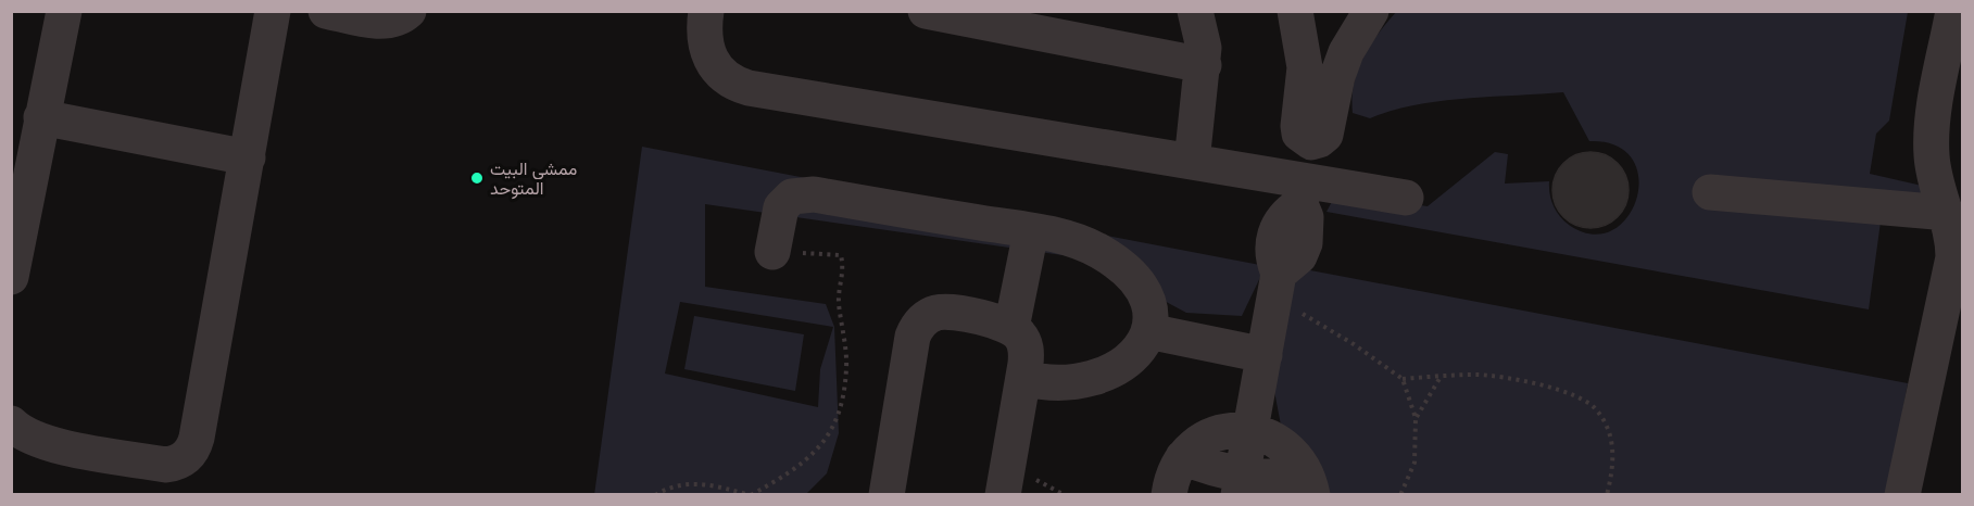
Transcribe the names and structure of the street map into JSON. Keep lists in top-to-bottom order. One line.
{"places":["ممشى البيت المتوحد"]}
